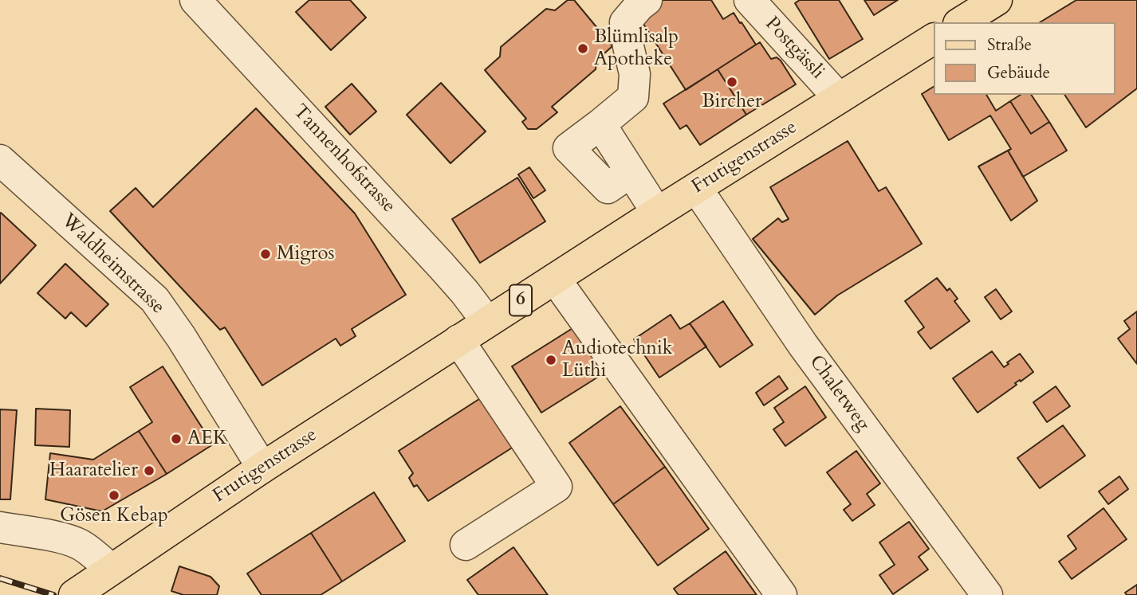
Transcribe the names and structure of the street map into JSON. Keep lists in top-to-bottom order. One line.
{"streets":{"main road":["Frutigenstrasse","6"],"street":["Postgässli","Tannenhofstrasse","Waldheimstrasse","Chaletweg"]},"crossings":[["Postgässli","Frutigenstrasse"],["Frutigenstrasse","Tannenhofstrasse"],["Frutigenstrasse","Waldheimstrasse"],["Frutigenstrasse","Chaletweg"]],"places":["Blümlisalp Apotheke","Bircher","Migros","Audiotechnik Lüthi","AEK","Haaratelier","Gösen Kebap"],"legend":["Straße","Gebäude"]}
